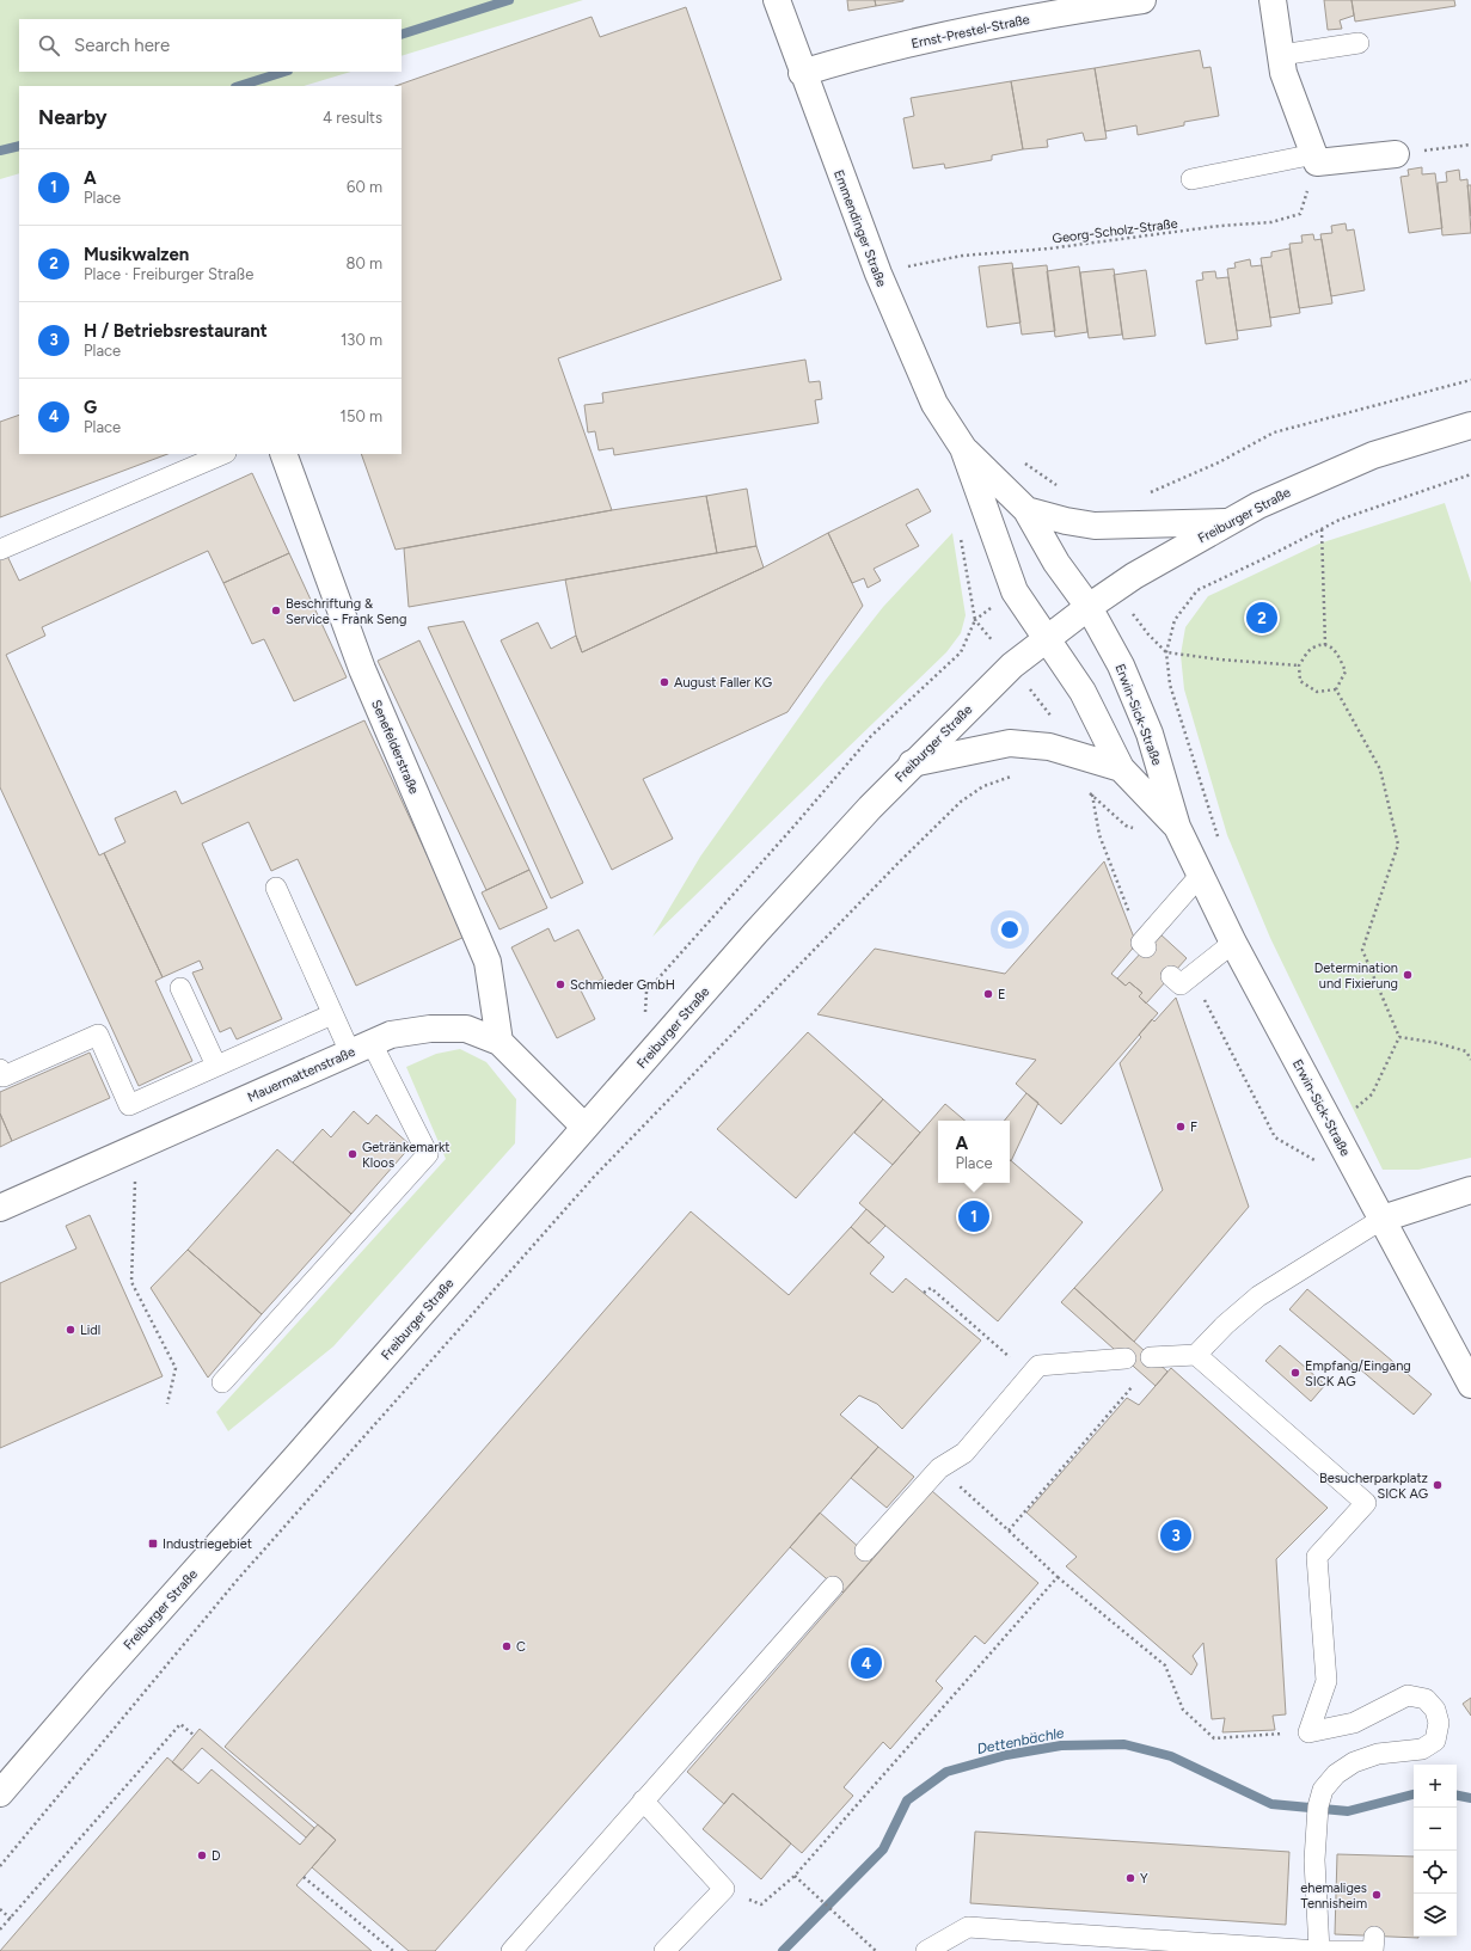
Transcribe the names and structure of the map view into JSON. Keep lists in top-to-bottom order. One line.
{"streets":{"street":["Ernst-Prestel-Straße","Emmendinger Straße","Freiburger Straße","Erwin-Sick-Straße","Senefelderstraße","Mauermattenstraße"],"path":["Georg-Scholz-Straße"]},"crossings":[["Ernst-Prestel-Straße","Emmendinger Straße"],["Emmendinger Straße","Georg-Scholz-Straße"],["Emmendinger Straße","Freiburger Straße"],["Emmendinger Straße","Erwin-Sick-Straße"],["Freiburger Straße","Erwin-Sick-Straße"],["Freiburger Straße","Mauermattenstraße"],["Senefelderstraße","Mauermattenstraße"]],"water":["Dettenbächle"],"places":{"other":["Beschriftung & Service - Frank Seng","August Faller KG","Determination und Fixierung","Schmieder GmbH","E","F","Getränkemarkt Kloos","Lidl","Empfang/Eingang SICK AG","Besucherparkplatz SICK AG","C","D","Y","ehemaliges Tennisheim"],"transit":["Industriegebiet"]},"page":{"search":"Search here","heading":["Nearby","4 results"],"list":[{"mark":"1","name":"A","note":"Place","value":"60 m"},{"mark":"2","name":"Musikwalzen","note":"Place · Freiburger Straße","value":"80 m"},{"mark":"3","name":"H / Betriebsrestaurant","note":"Place","value":"130 m"},{"mark":"4","name":"G","note":"Place","value":"150 m"}],"pins":["2","1","3","4"],"popup":["A","Place"],"map_buttons":["+","−"]}}
